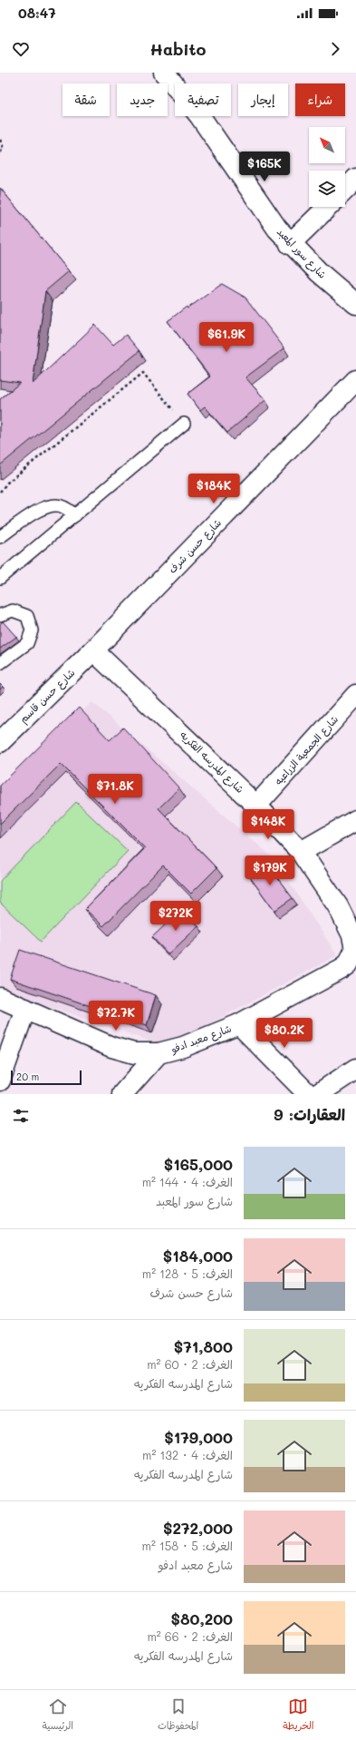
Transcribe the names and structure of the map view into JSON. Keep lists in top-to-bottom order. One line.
{"streets":{"street":["شارع سور المعبد","شارع حسن شرف","شارع حسن قاسم","شارع الجمعية الزراعيه","شارع المدرسه الفكريه","شارع معبد ادفو"]},"crossings":[["شارع حسن شرف","شارع حسن قاسم"],["شارع حسن شرف","شارع المدرسه الفكريه"],["شارع حسن قاسم","شارع المدرسه الفكريه"],["شارع الجمعية الزراعيه","شارع المدرسه الفكريه"],["شارع المدرسه الفكريه","شارع معبد ادفو"]],"scale_bar":"20 m","north":"top left","page":{"status":"08:47","header":"Habito","chip":["شراء","إيجار","تصفية","جديد","شقة"],"price":["$165K","$61.9K","$184K","$71.8K","$148K","$179K","$272K","$72.7K","$80.2K"],"scale":"20 m","heading":"العقارات: 9","list":[{"name":"$165,000","note":"الغرف: 4 · 144 m² · شارع سور المعبد"},{"name":"$184,000","note":"الغرف: 5 · 128 m² · شارع حسن شرف"},{"name":"$71,800","note":"الغرف: 2 · 60 m² · شارع المدرسه الفكريه"},{"name":"$179,000","note":"الغرف: 4 · 132 m² · شارع المدرسه الفكريه"},{"name":"$272,000","note":"الغرف: 5 · 158 m² · شارع معبد ادفو"},{"name":"$80,200","note":"الغرف: 2 · 66 m² · شارع المدرسه الفكريه"}],"tabs":["الخريطة","المحفوظات","الرئيسية"]}}
